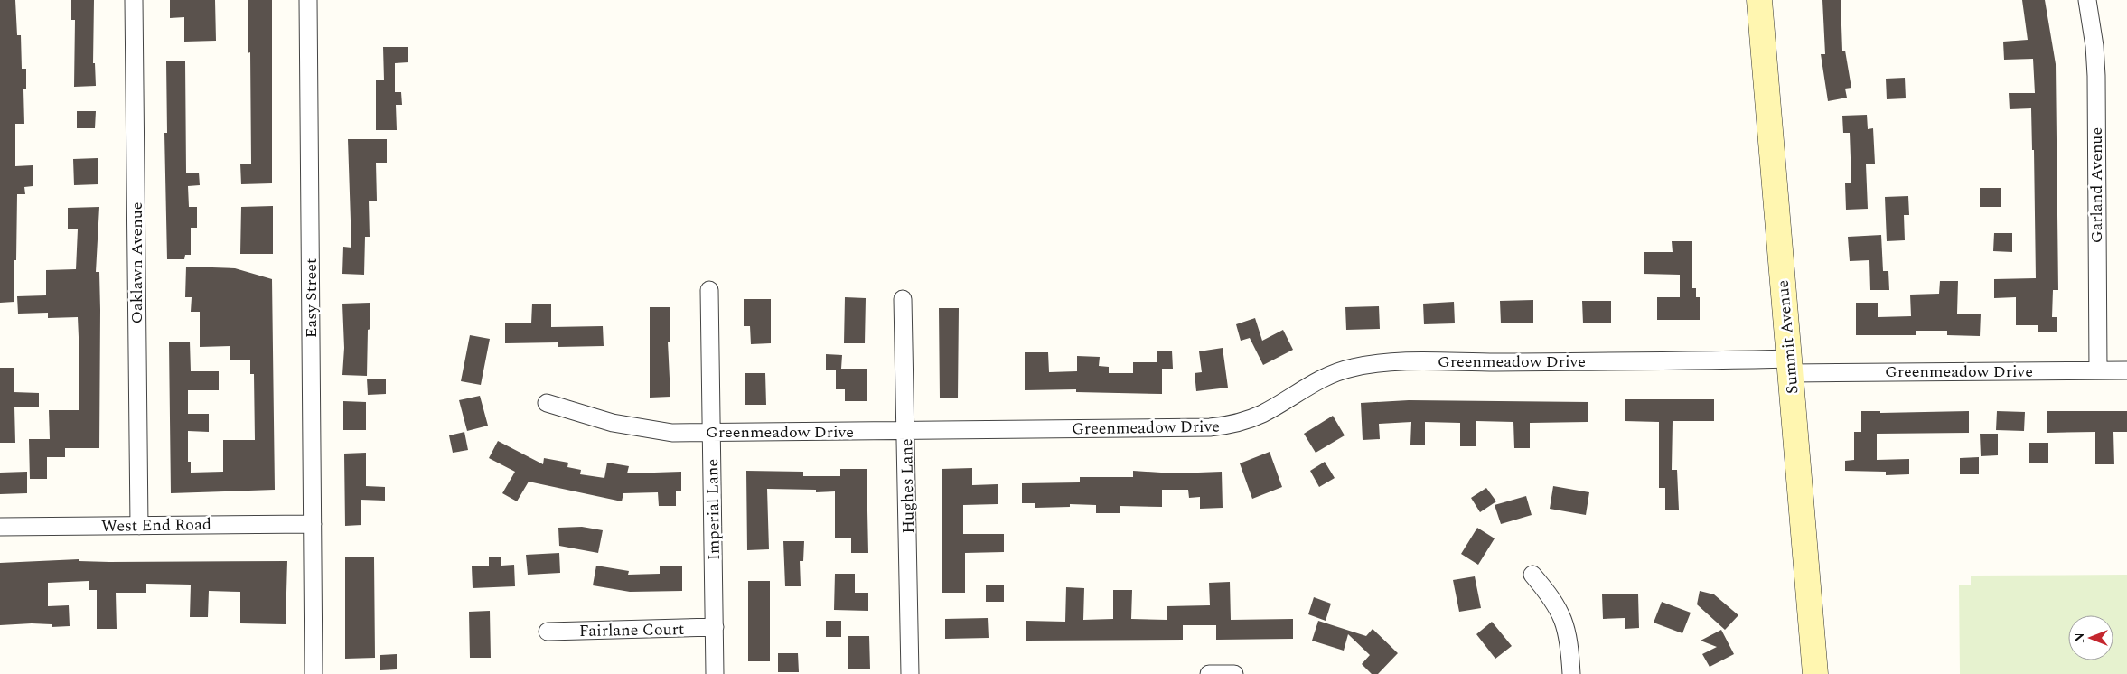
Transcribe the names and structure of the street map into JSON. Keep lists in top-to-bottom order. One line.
{"streets":{"main road":["Summit Avenue"],"street":["Garland Avenue","Oaklawn Avenue","Easy Street","Greenmeadow Drive","Hughes Lane","Imperial Lane","West End Road","Fairlane Court"]},"crossings":[["Garland Avenue","Greenmeadow Drive"],["Oaklawn Avenue","West End Road"],["Easy Street","West End Road"],["Summit Avenue","Greenmeadow Drive"],["Greenmeadow Drive","Hughes Lane"],["Greenmeadow Drive","Imperial Lane"],["Imperial Lane","Fairlane Court"]],"north":"left"}
